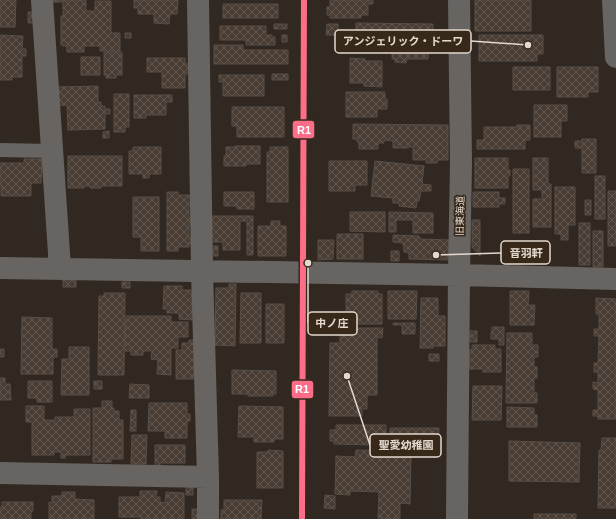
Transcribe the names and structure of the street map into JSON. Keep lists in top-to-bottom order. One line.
{"streets":{"street":["旧東海道"]},"places":["アンジェリック・ドーワ","音羽軒","中ノ庄","聖愛幼稚園"],"lines":["transit line R1"]}
